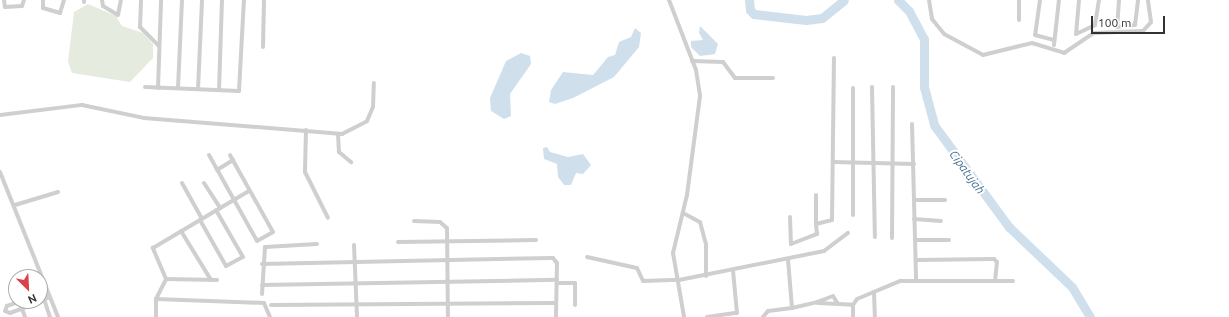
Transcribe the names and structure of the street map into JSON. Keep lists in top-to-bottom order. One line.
{"water":["Cipatujah"],"scale_bar":"100 m","north":"bottom right"}
